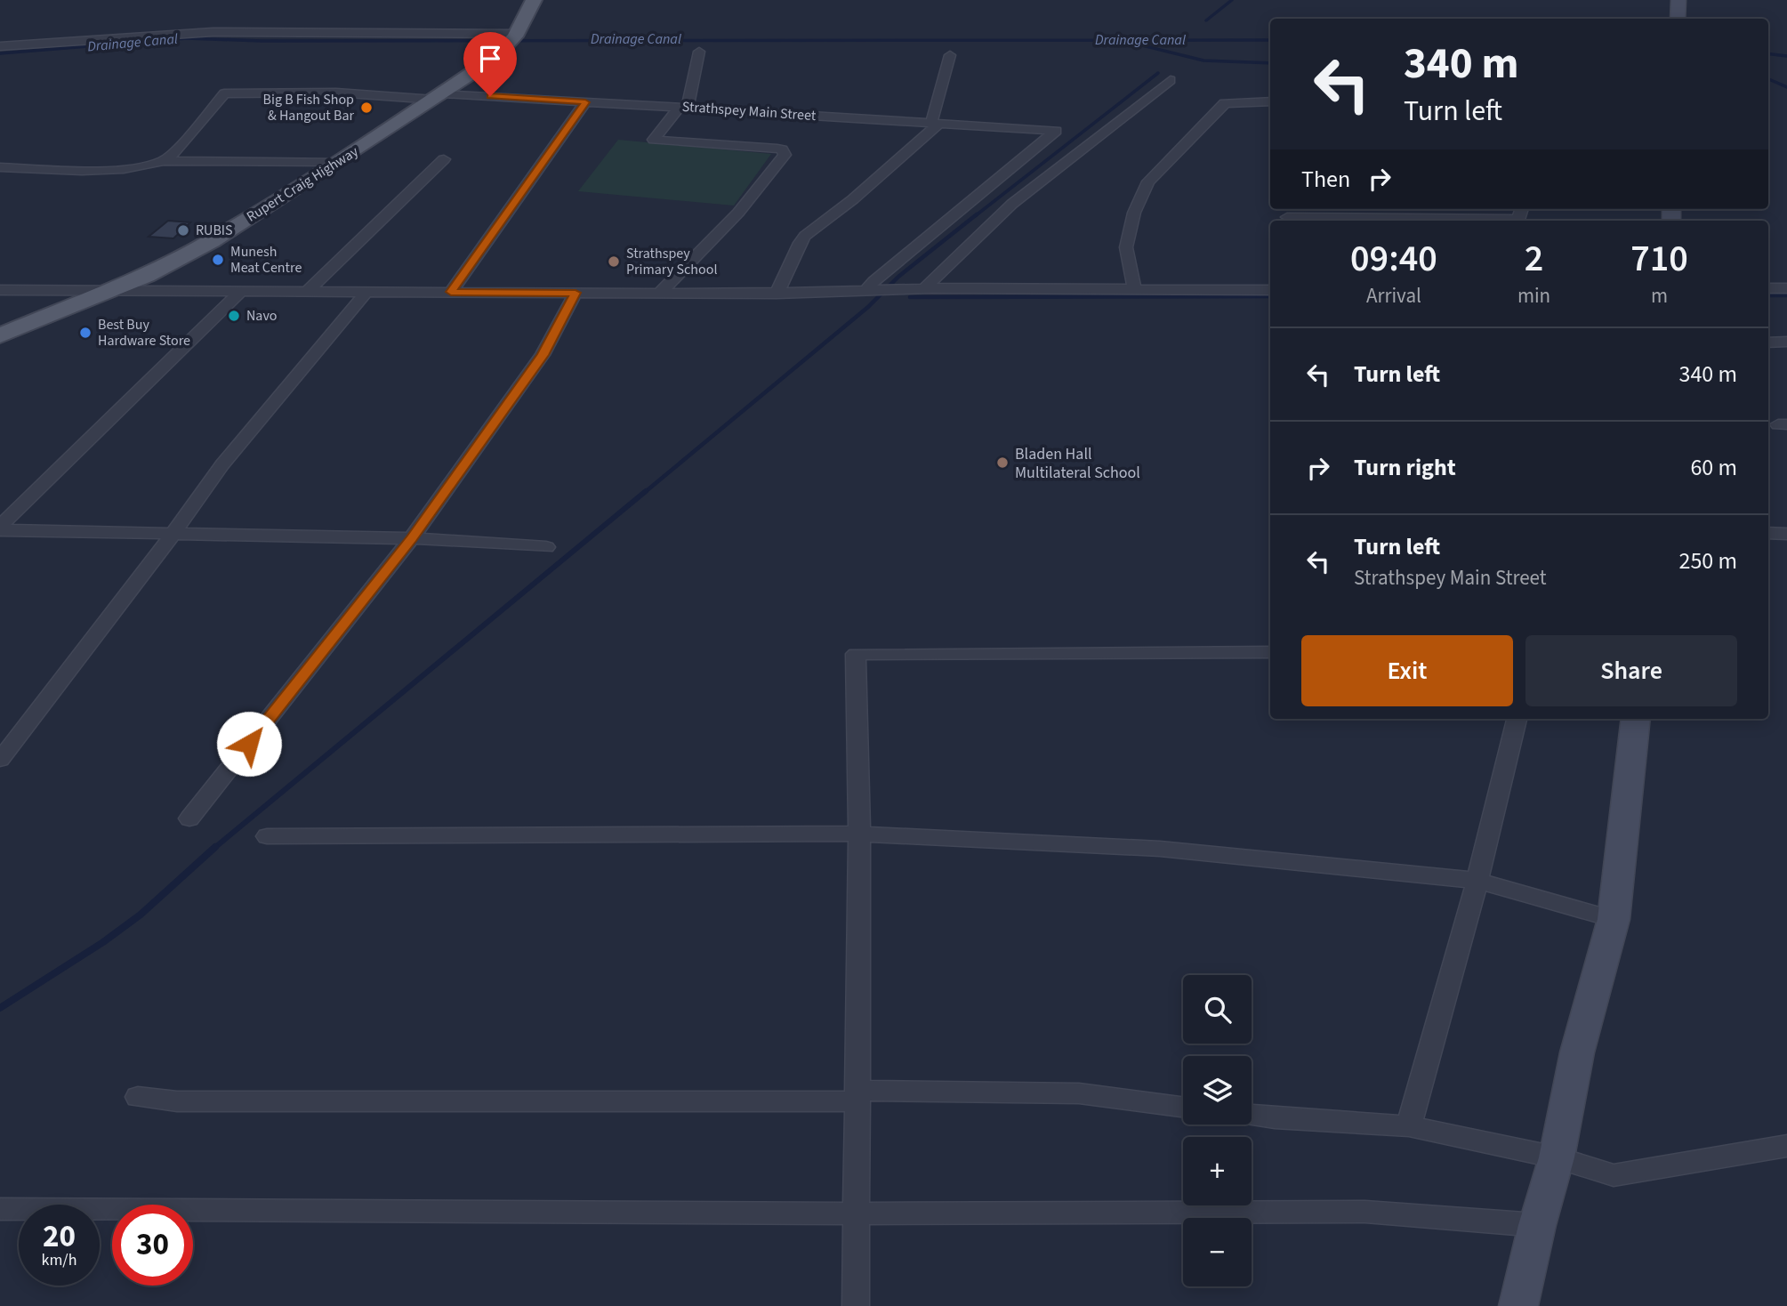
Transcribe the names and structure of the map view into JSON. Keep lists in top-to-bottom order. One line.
{"streets":{"main road":["Rupert Craig Highway"],"street":["Strathspey Main Street"]},"crossings":[["Strathspey Main Street","Rupert Craig Highway"]],"water":["Drainage Canal"],"places":["Big B Fish Shop & Hangout Bar","RUBIS","Munesh Meat Centre","Strathspey Primary School","Navo","Best Buy Hardware Store","Bladen Hall Multilateral School"],"page":{"turn":["340 m","Turn left"],"then":"Then","eta":["09:40","Arrival","2","min","710","m"],"list":[{"name":"Turn left","value":"340 m"},{"name":"Turn right","value":"60 m"},{"name":"Turn left","note":"Strathspey Main Street","value":"250 m"}],"buttons":["Exit","Share"],"map_buttons":["+","−"],"speed":"20 km/h","limit":"30"}}
